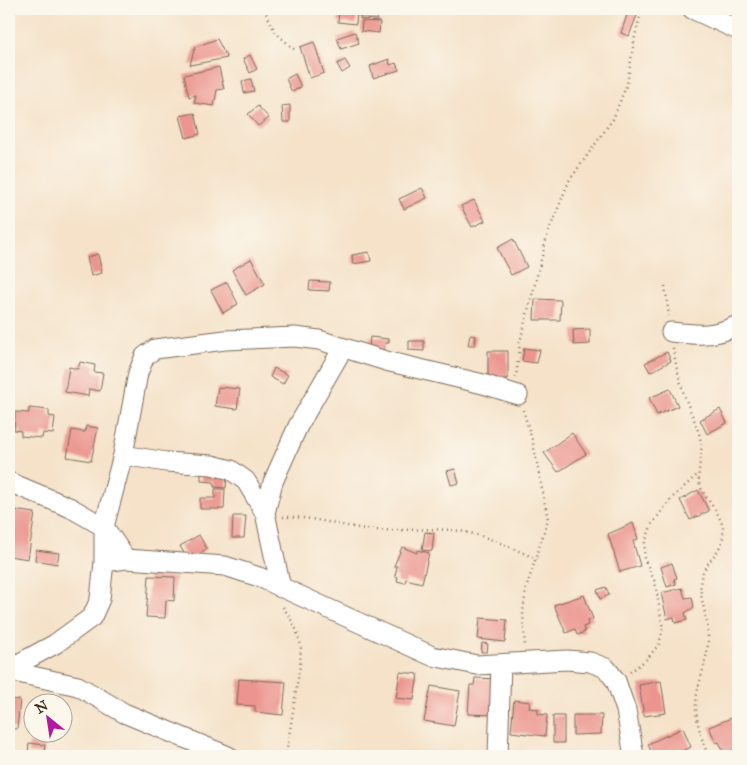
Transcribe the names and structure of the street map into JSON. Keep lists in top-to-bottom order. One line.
{"north":"top left"}
